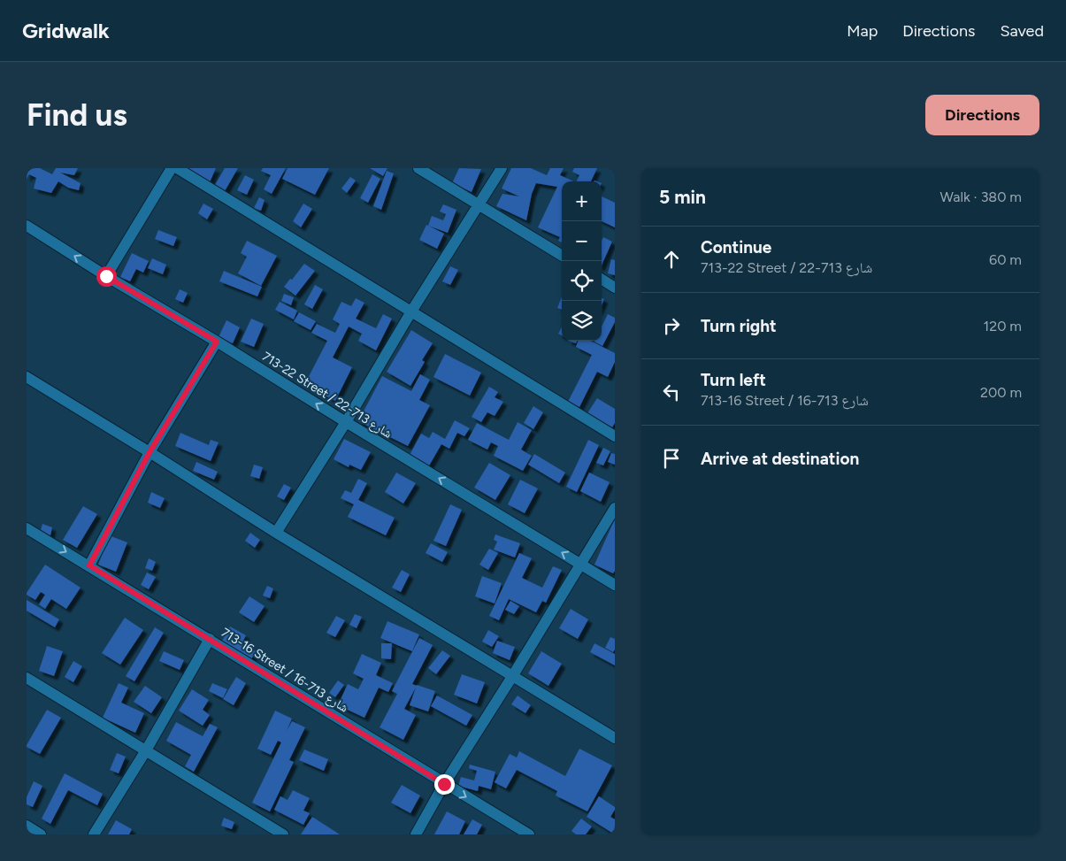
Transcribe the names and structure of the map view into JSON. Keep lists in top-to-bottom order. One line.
{"streets":{"street":["713-22 Street / شارع 713-22","713-16 Street / شارع 713-16"]},"one_way":["713-22 Street / شارع 713-22"],"page":{"header":"Gridwalk","nav":["Map","Directions","Saved"],"buttons":"Directions","title":"Find us","heading":["5 min","Walk · 380 m"],"map_buttons":["+","−"],"list":[["Continue","713-22 Street / شارع 713-22","60 m"],["Turn right","120 m"],["Turn left","713-16 Street / شارع 713-16","200 m"],"Arrive at destination"]}}
